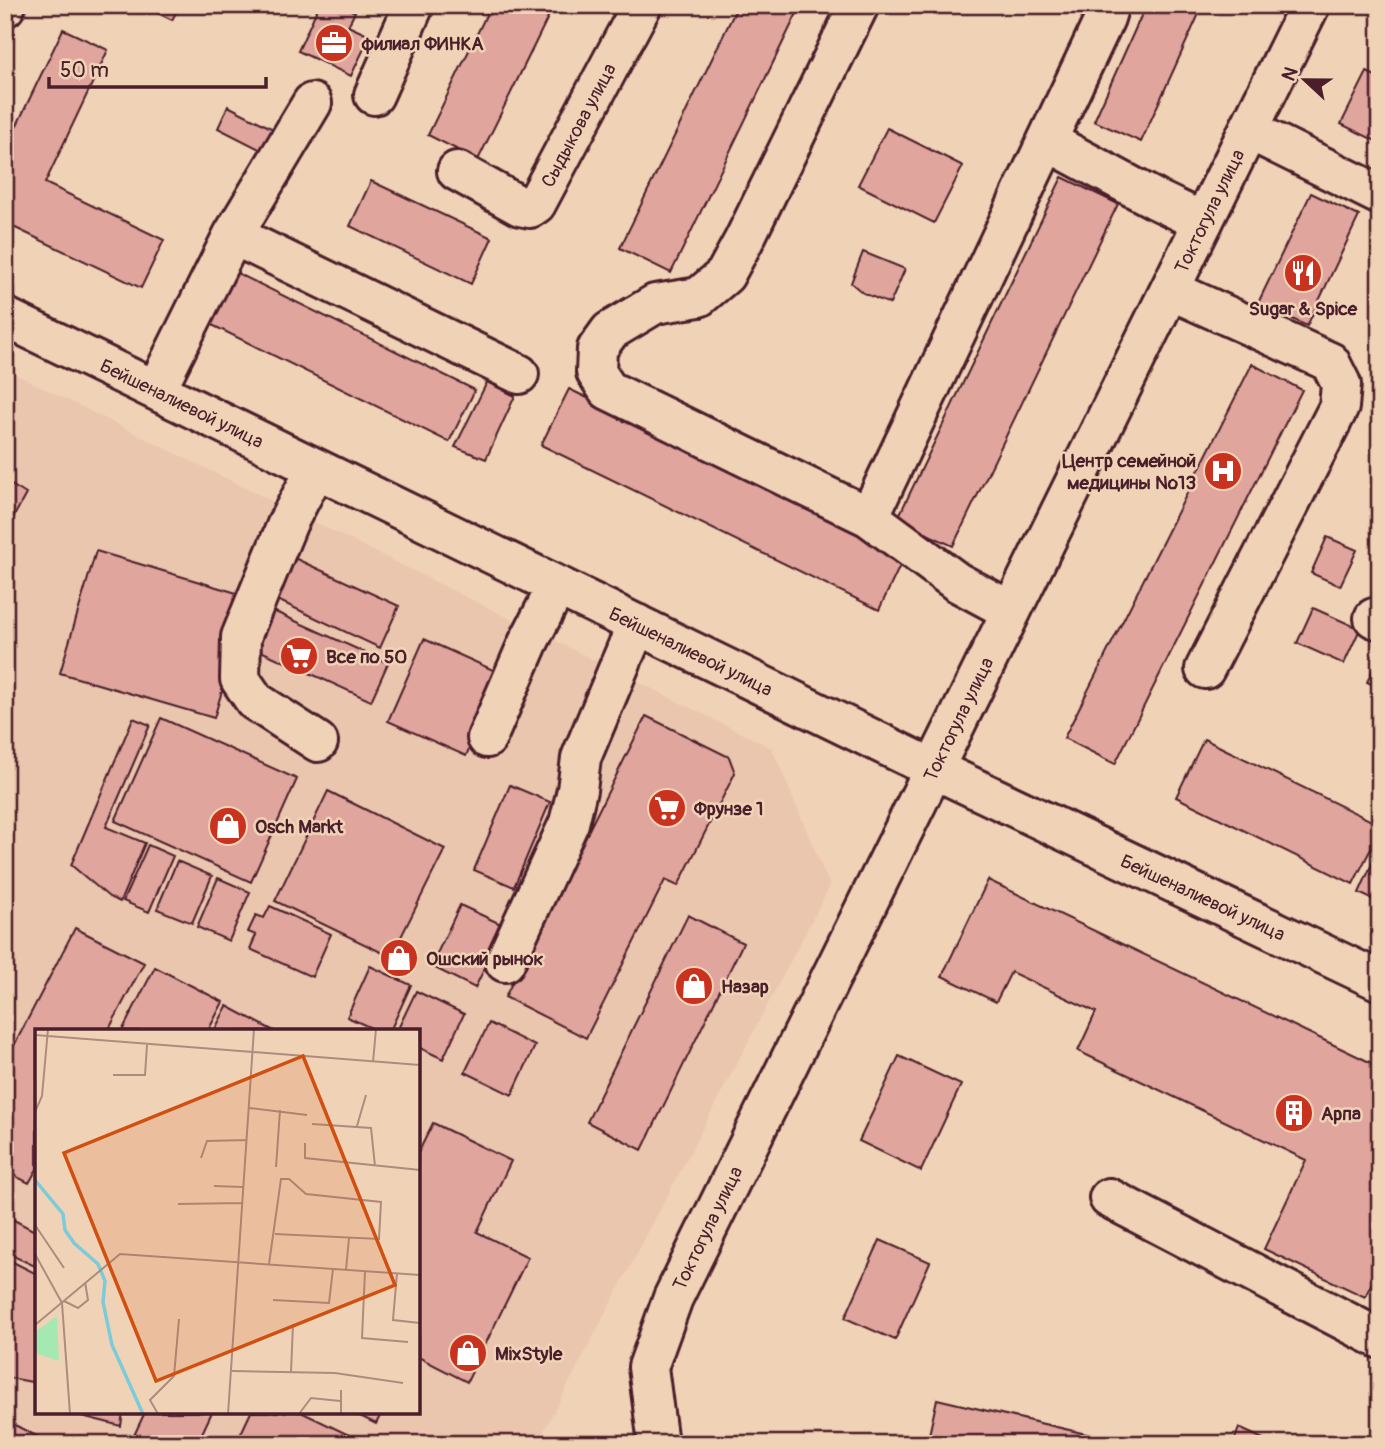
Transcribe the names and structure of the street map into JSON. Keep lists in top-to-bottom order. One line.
{"streets":{"street":["Сыдыкова улица","Токтогула улица","Бейшеналиевой улица"]},"crossings":[["Токтогула улица","Бейшеналиевой улица"]],"places":{"office":["филиал ФИНКА"],"restaurant":["Sugar & Spice"],"hospital":["Центр семейной медицины №13"],"supermarket":["Все по 50","Фрунзе 1"],"shop":["Osch Markt","Ошский рынок","Назар","MixStyle"],"building":["Арпа"]},"scale_bar":"50 m","north":"left"}
